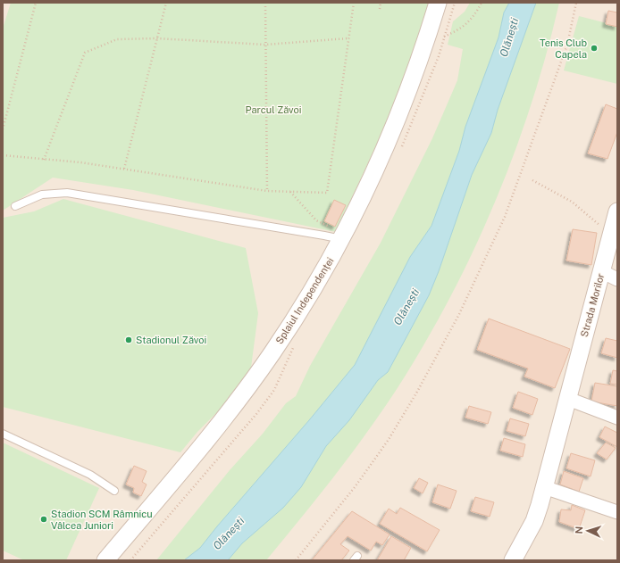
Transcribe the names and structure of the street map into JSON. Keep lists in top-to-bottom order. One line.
{"streets":{"street":["Splaiul Independenței","Strada Morilor"]},"water":["Olănești"],"parks":["Parcul Zăvoi"],"places":["Tenis Club Capela","Stadionul Zăvoi","Stadion SCM Râmnicu Vâlcea Juniori"],"north":"left"}
